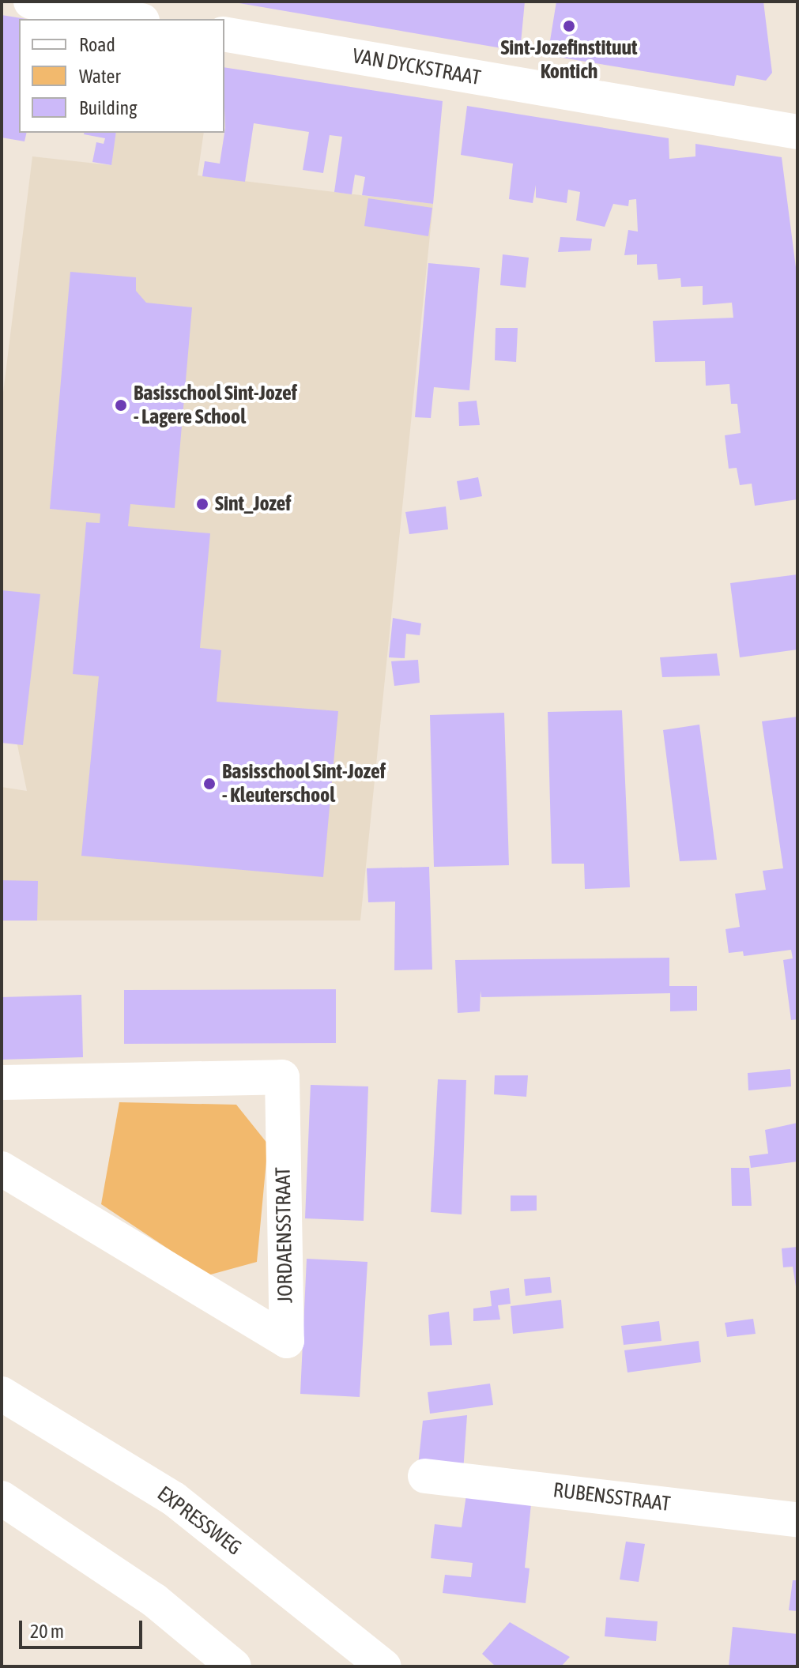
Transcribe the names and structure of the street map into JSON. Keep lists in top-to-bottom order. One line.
{"streets":{"main road":["VAN DYCKSTRAAT","JORDAENSSTRAAT","RUBENSSTRAAT","EXPRESSWEG"]},"places":["Sint-Jozefinstituut Kontich","Basisschool Sint-Jozef - Lagere School","Sint_Jozef","Basisschool Sint-Jozef - Kleuterschool"],"legend":["Road","Water","Building"],"scale_bar":"20 m"}
